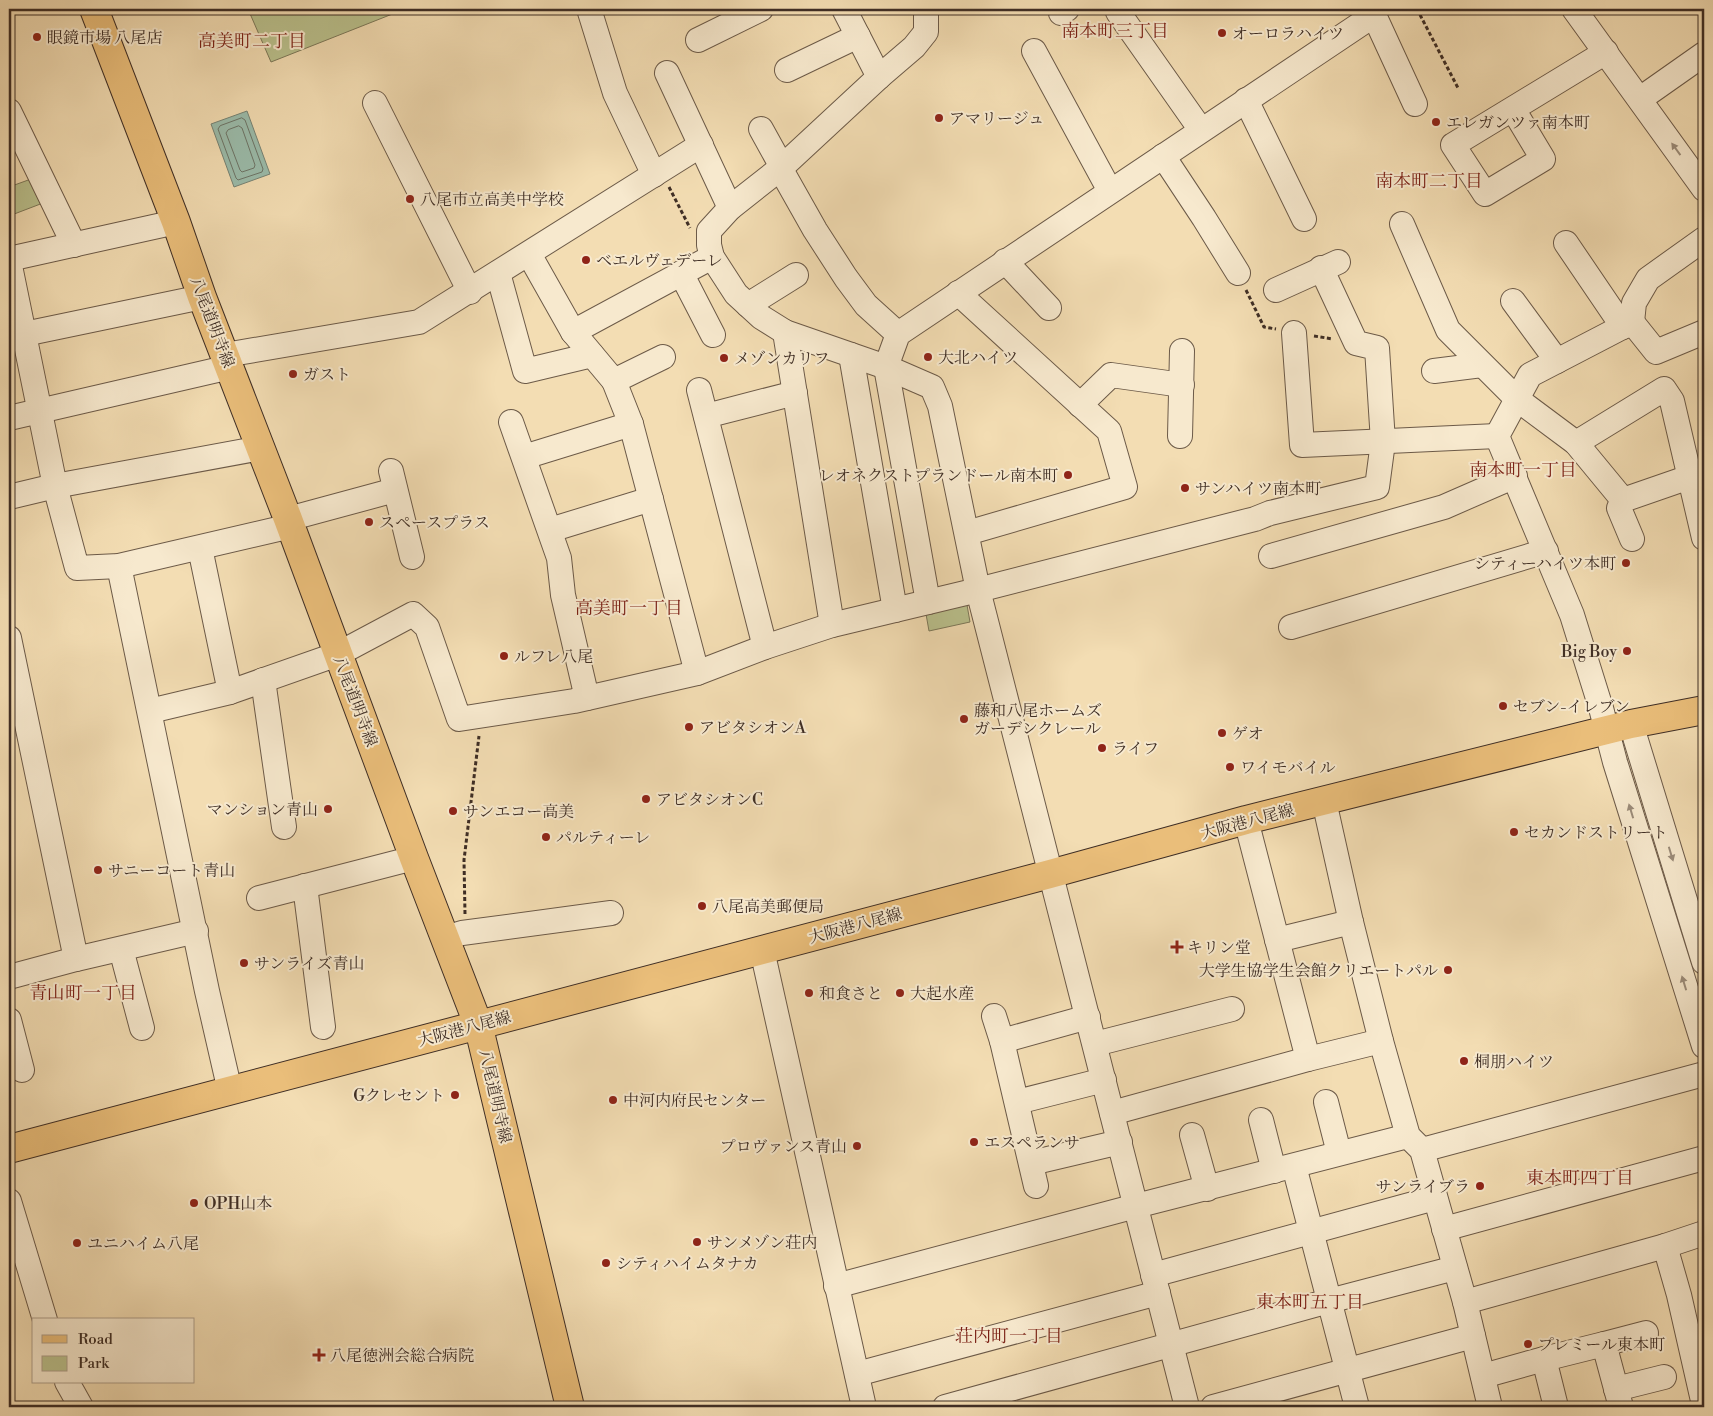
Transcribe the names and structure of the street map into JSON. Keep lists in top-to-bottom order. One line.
{"streets":{"main road":["八尾道明寺線","大阪港八尾線"]},"crossings":[["八尾道明寺線","大阪港八尾線"]],"districts":["南本町三丁目","高美町二丁目","南本町二丁目","南本町一丁目","高美町一丁目","青山町一丁目","東本町四丁目","東本町五丁目","荘内町一丁目"],"places":{"other":["オーロラハイツ","眼鏡市場 八尾店","アマリージュ","エレガンツァ南本町","八尾市立高美中学校","ベエルヴェデーレ","大北ハイツ","メゾンカリフ","ガスト","レオネクストプランドール南本町","サンハイツ南本町","スペースプラス","シティーハイツ本町","Big Boy","ルフレ八尾","セブン-イレブン","藤和八尾ホームズ ガーデンクレール","アビタシオンA","ゲオ","ライフ","ワイモバイル","アビタシオンC","マンション青山","サンエコー高美","セカンドストリート","パルティーレ","サニーコート青山","八尾高美郵便局","サンライズ青山","大学生協学生会館クリエートパル","和食さと","大起水産","桐朋ハイツ","Gクレセント","中河内府民センター","エスペランサ","プロヴァンス青山","サンライブラ","OPH山本","サンメゾン荘内","ユニハイム八尾","シティハイムタナカ","プレミール東本町"],"health":["キリン堂","八尾徳洲会総合病院"]},"legend":["Road","Park"]}
